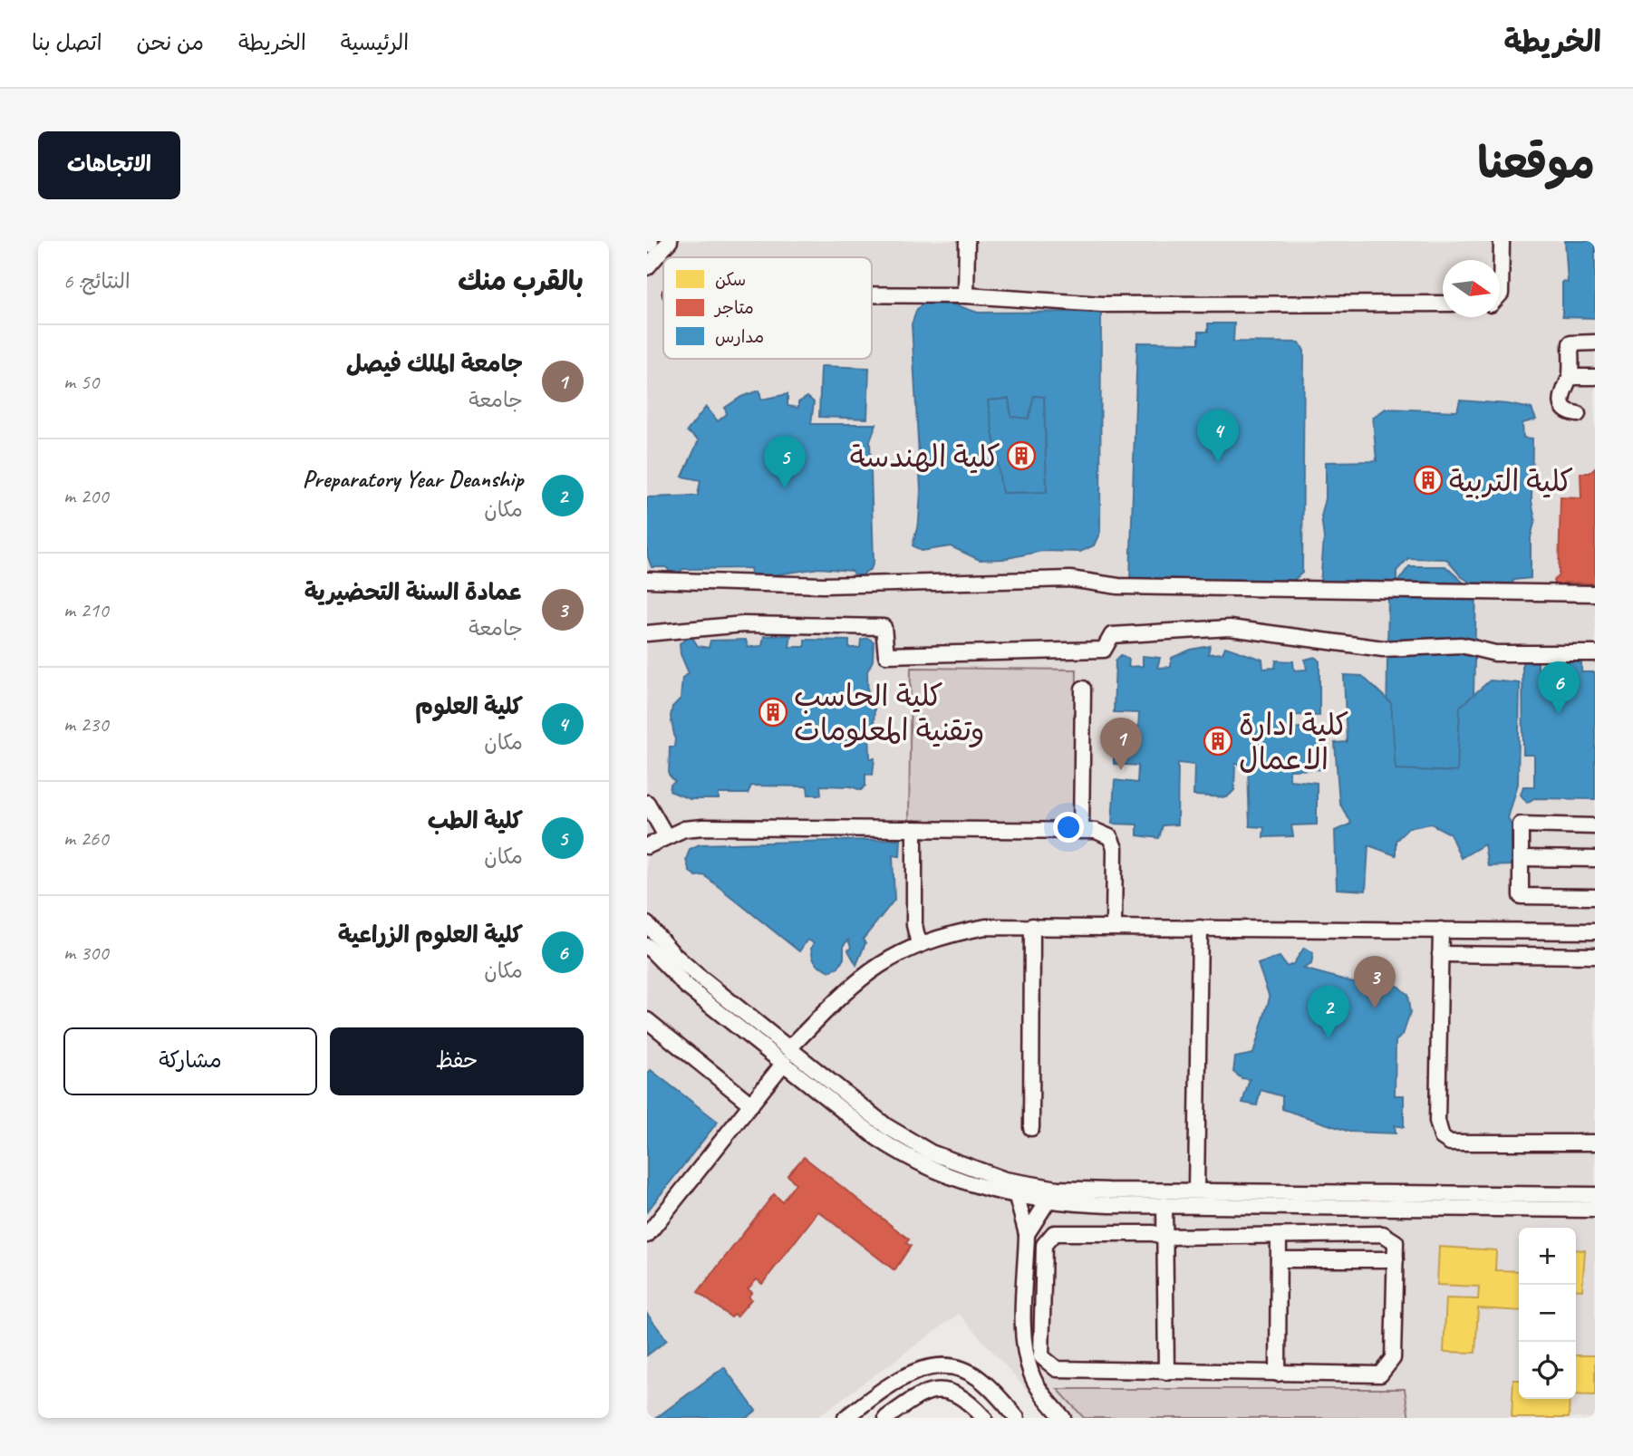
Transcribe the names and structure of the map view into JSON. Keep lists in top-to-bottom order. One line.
{"places":{"building":["كلية الهندسة","كلية التربية","كلية الحاسب وتقنية المعلومات","كلية ادارة الاعمال"]},"legend":["سكن","متاجر","مدارس"],"north":"right","page":{"header":"الخريطة","nav":["الرئيسية","الخريطة","من نحن","اتصل بنا"],"title":"موقعنا","buttons":["الاتجاهات",["حفظ","مشاركة"]],"heading":["بالقرب منك","النتائج: 6"],"list":[{"mark":"1","name":"جامعة الملك فيصل","note":"جامعة","value":"50 m"},{"mark":"2","name":"Preparatory Year Deanship","note":"مكان","value":"200 m"},{"mark":"3","name":"عمادة السنة التحضيرية","note":"جامعة","value":"210 m"},{"mark":"4","name":"كلية العلوم","note":"مكان","value":"230 m"},{"mark":"5","name":"كلية الطب","note":"مكان","value":"260 m"},{"mark":"6","name":"كلية العلوم الزراعية","note":"مكان","value":"300 m"}],"pins":["4","5","6","1","3","2"],"map_buttons":["+","−"]}}
